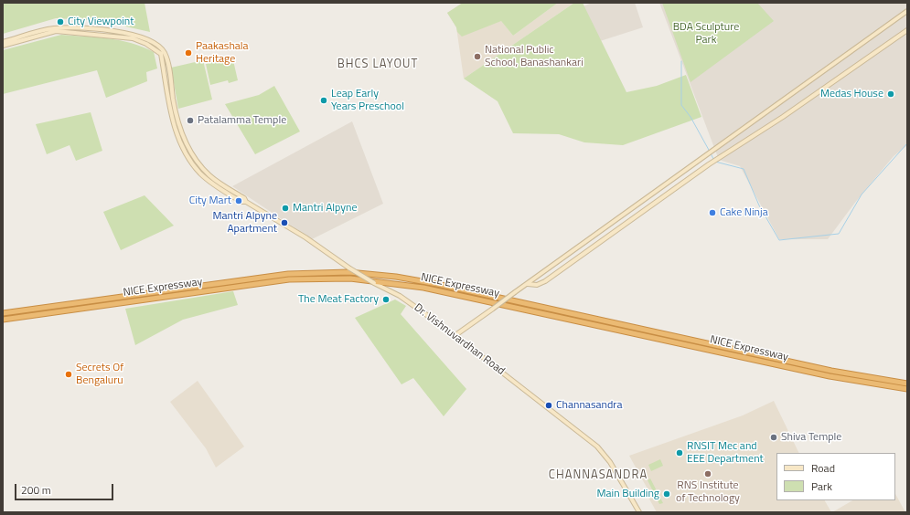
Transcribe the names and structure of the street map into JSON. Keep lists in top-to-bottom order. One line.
{"streets":{"highway":["NICE Expressway"],"main road":["Dr. Vishnuvardhan Road"]},"districts":["BHCS LAYOUT","CHANNASANDRA"],"parks":["BDA Sculpture Park"],"places":["City Viewpoint","Paakashala Heritage","National Public School, Banashankari","Medas House","Leap Early Years Preschool","Patalamma Temple","City Mart","Mantri Alpyne","Cake Ninja","Mantri Alpyne Apartment","The Meat Factory","Secrets Of Bengaluru","Channasandra","Shiva Temple","RNSIT Mec and EEE Department","RNS Institute of Technology","Main Building"],"legend":["Road","Park"],"scale_bar":"200 m"}
